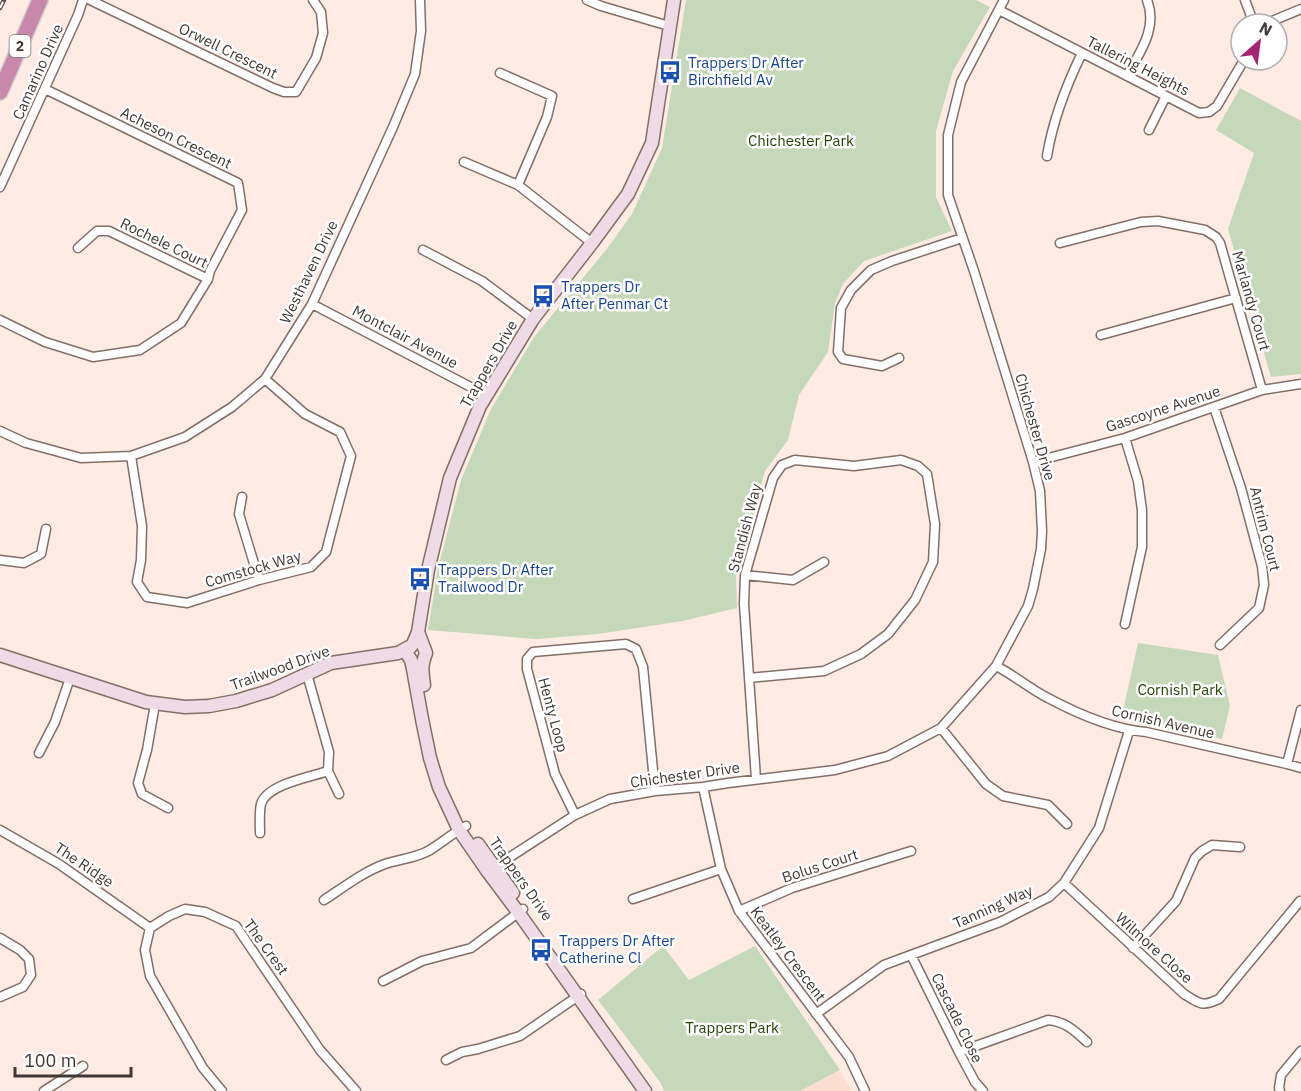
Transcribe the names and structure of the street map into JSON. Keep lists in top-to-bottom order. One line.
{"streets":{"highway":["2"],"main road":["Trappers Drive","Trailwood Drive"],"street":["Orwell Crescent","Tallering Heights","Camarino Drive","Acheson Crescent","Rochele Court","Westhaven Drive","Marlandy Court","Montclair Avenue","Gascoyne Avenue","Chichester Drive","Standish Way","Antrim Court","Comstock Way","Henty Loop","Cornish Avenue","The Ridge","Bolus Court","Tanning Way","The Crest","Wilmore Close","Keatley Crescent","Cascade Close"]},"crossings":[["Tallering Heights","Chichester Drive"],["Camarino Drive","Acheson Crescent"],["Acheson Crescent","Rochele Court"],["Westhaven Drive","Montclair Avenue"],["Westhaven Drive","Comstock Way"],["Marlandy Court","Gascoyne Avenue"],["Montclair Avenue","Trappers Drive"],["Trappers Drive","Chichester Drive"],["Trappers Drive","Trailwood Drive"],["Gascoyne Avenue","Chichester Drive"],["Gascoyne Avenue","Antrim Court"],["Chichester Drive","Standish Way"],["Chichester Drive","Henty Loop"],["Chichester Drive","Cornish Avenue"],["Chichester Drive","Keatley Crescent"],["Cornish Avenue","Tanning Way"],["The Ridge","The Crest"],["Bolus Court","Keatley Crescent"],["Tanning Way","Wilmore Close"],["Tanning Way","Keatley Crescent"],["Tanning Way","Cascade Close"]],"parks":["Chichester Park","Cornish Park","Trappers Park"],"places":{"bus stop":["Trappers Dr After Birchfield Av","Trappers Dr After Penmar Ct","Trappers Dr After Trailwood Dr","Trappers Dr After Catherine Cl"]},"scale_bar":"100 m","north":"top right"}
